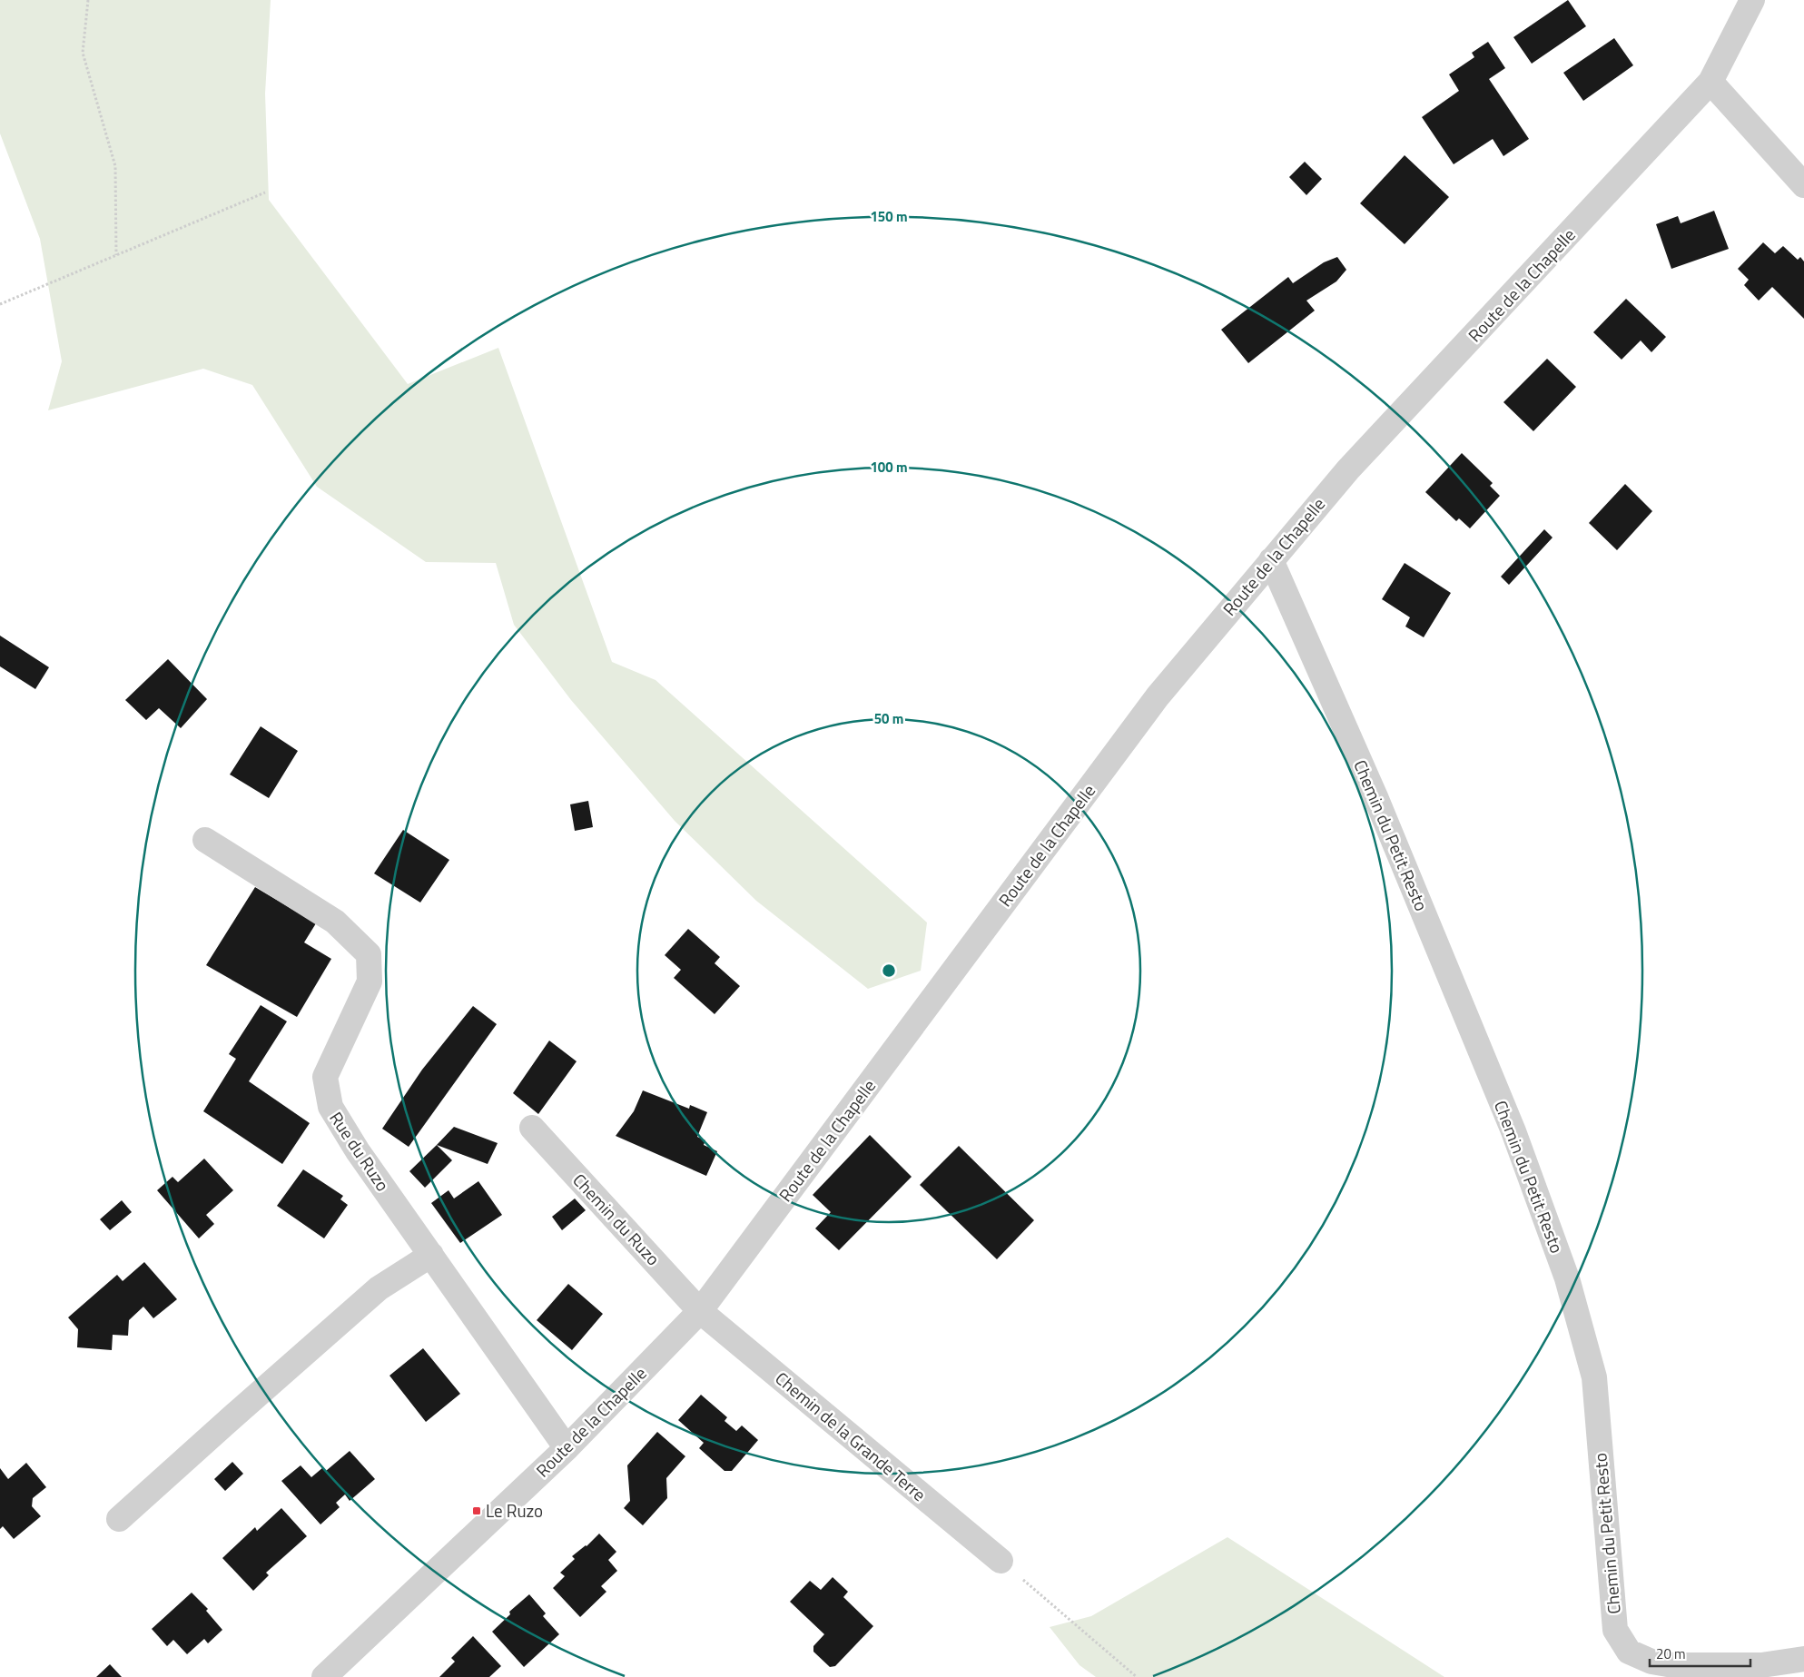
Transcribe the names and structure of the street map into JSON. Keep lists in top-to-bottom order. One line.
{"streets":{"street":["Route de la Chapelle","Chemin du Petit Resto","Rue du Ruzo","Chemin du Ruzo","Chemin de la Grande Terre"]},"crossings":[["Route de la Chapelle","Chemin du Petit Resto"],["Route de la Chapelle","Rue du Ruzo"],["Route de la Chapelle","Chemin du Ruzo"],["Route de la Chapelle","Chemin de la Grande Terre"],["Chemin du Ruzo","Chemin de la Grande Terre"]],"places":{"transit":["Le Ruzo"]},"scale_bar":"20 m","rings":["150 m","100 m","50 m"]}
